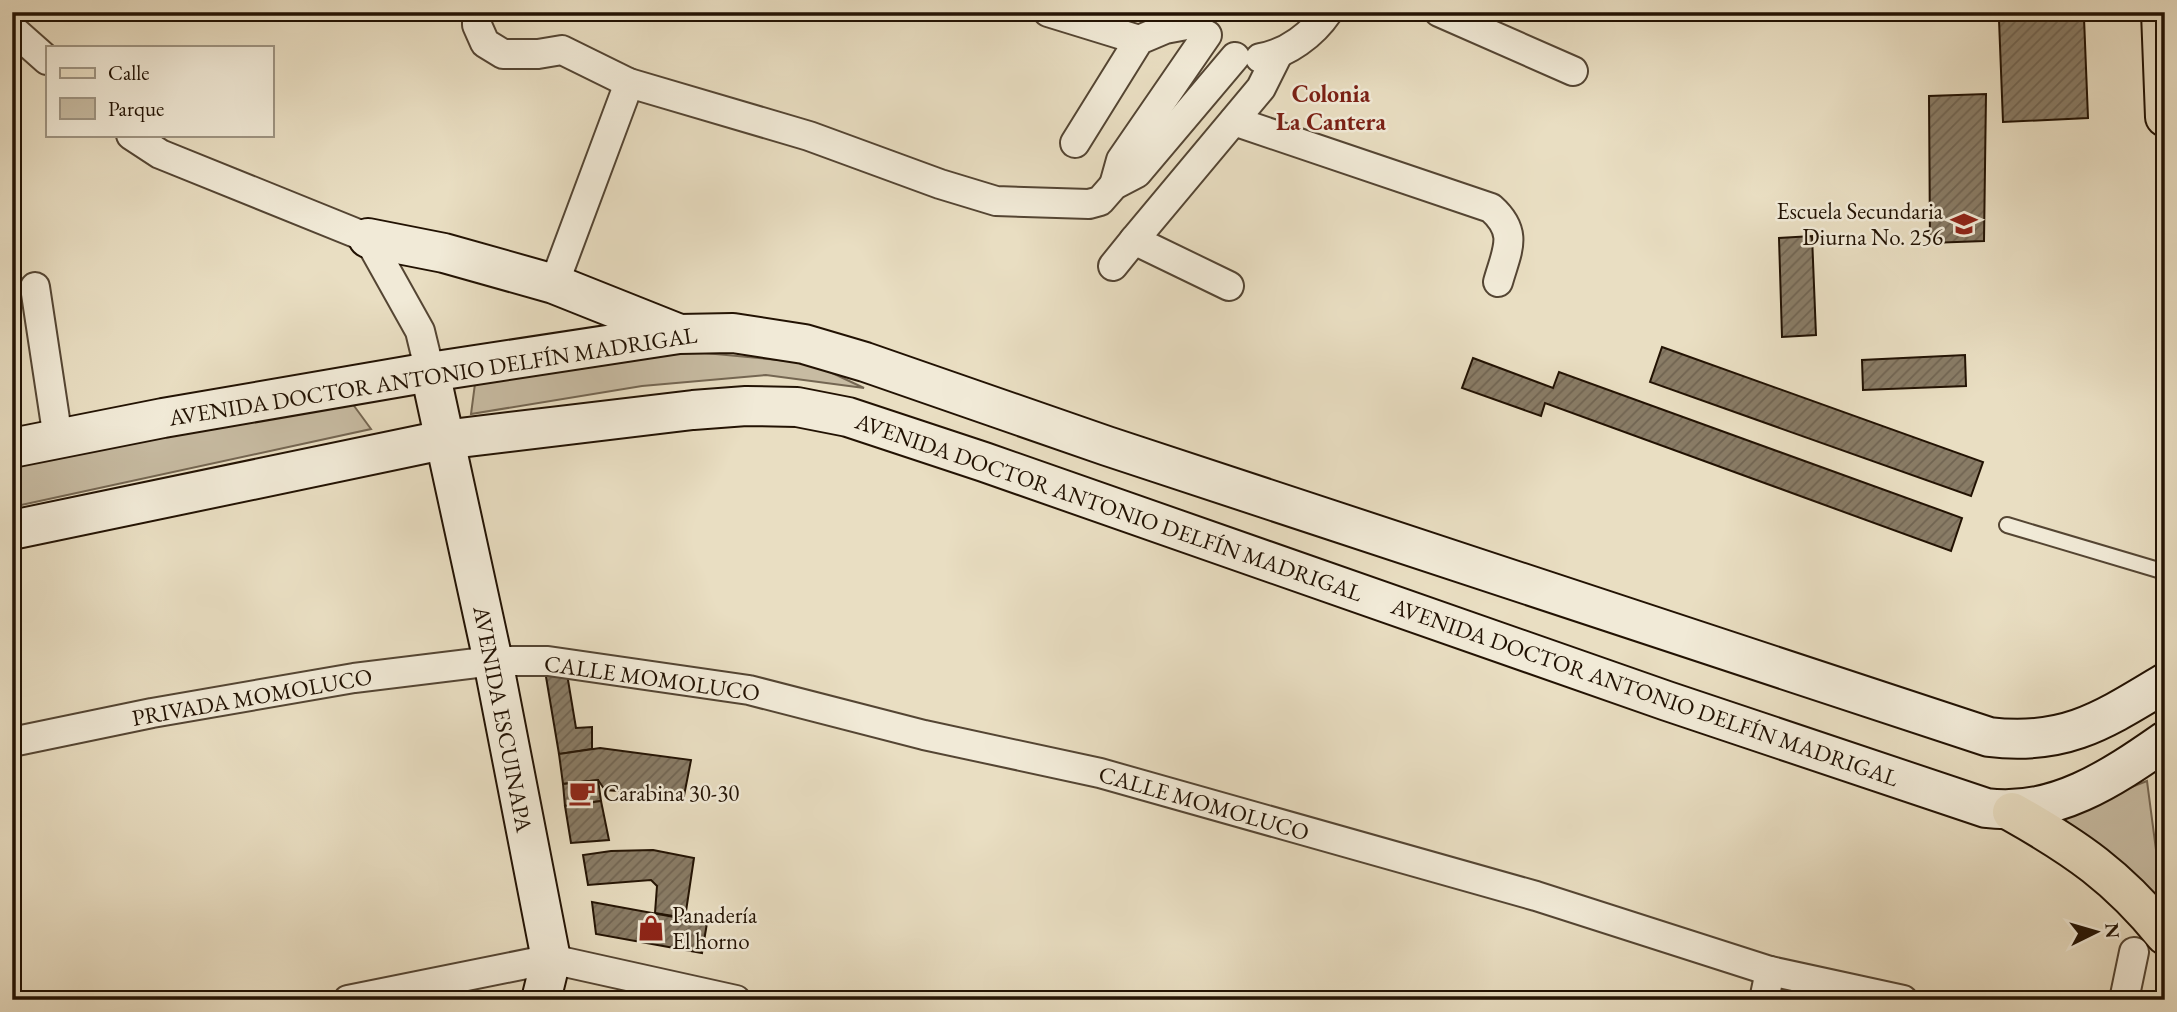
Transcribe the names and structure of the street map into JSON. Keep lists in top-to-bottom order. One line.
{"streets":{"main road":["AVENIDA DOCTOR ANTONIO DELFÍN MADRIGAL","AVENIDA ESCUINAPA"],"street":["CALLE MOMOLUCO","PRIVADA MOMOLUCO"]},"crossings":[["AVENIDA DOCTOR ANTONIO DELFÍN MADRIGAL","AVENIDA ESCUINAPA"],["CALLE MOMOLUCO","PRIVADA MOMOLUCO"],["CALLE MOMOLUCO","AVENIDA ESCUINAPA"],["PRIVADA MOMOLUCO","AVENIDA ESCUINAPA"]],"districts":["Colonia La Cantera"],"places":{"school or university":["Escuela Secundaria Diurna No. 256"],"cafe":["Carabina 30-30"],"shop":["Panadería El horno"]},"legend":["Calle","Parque"],"north":"right"}
